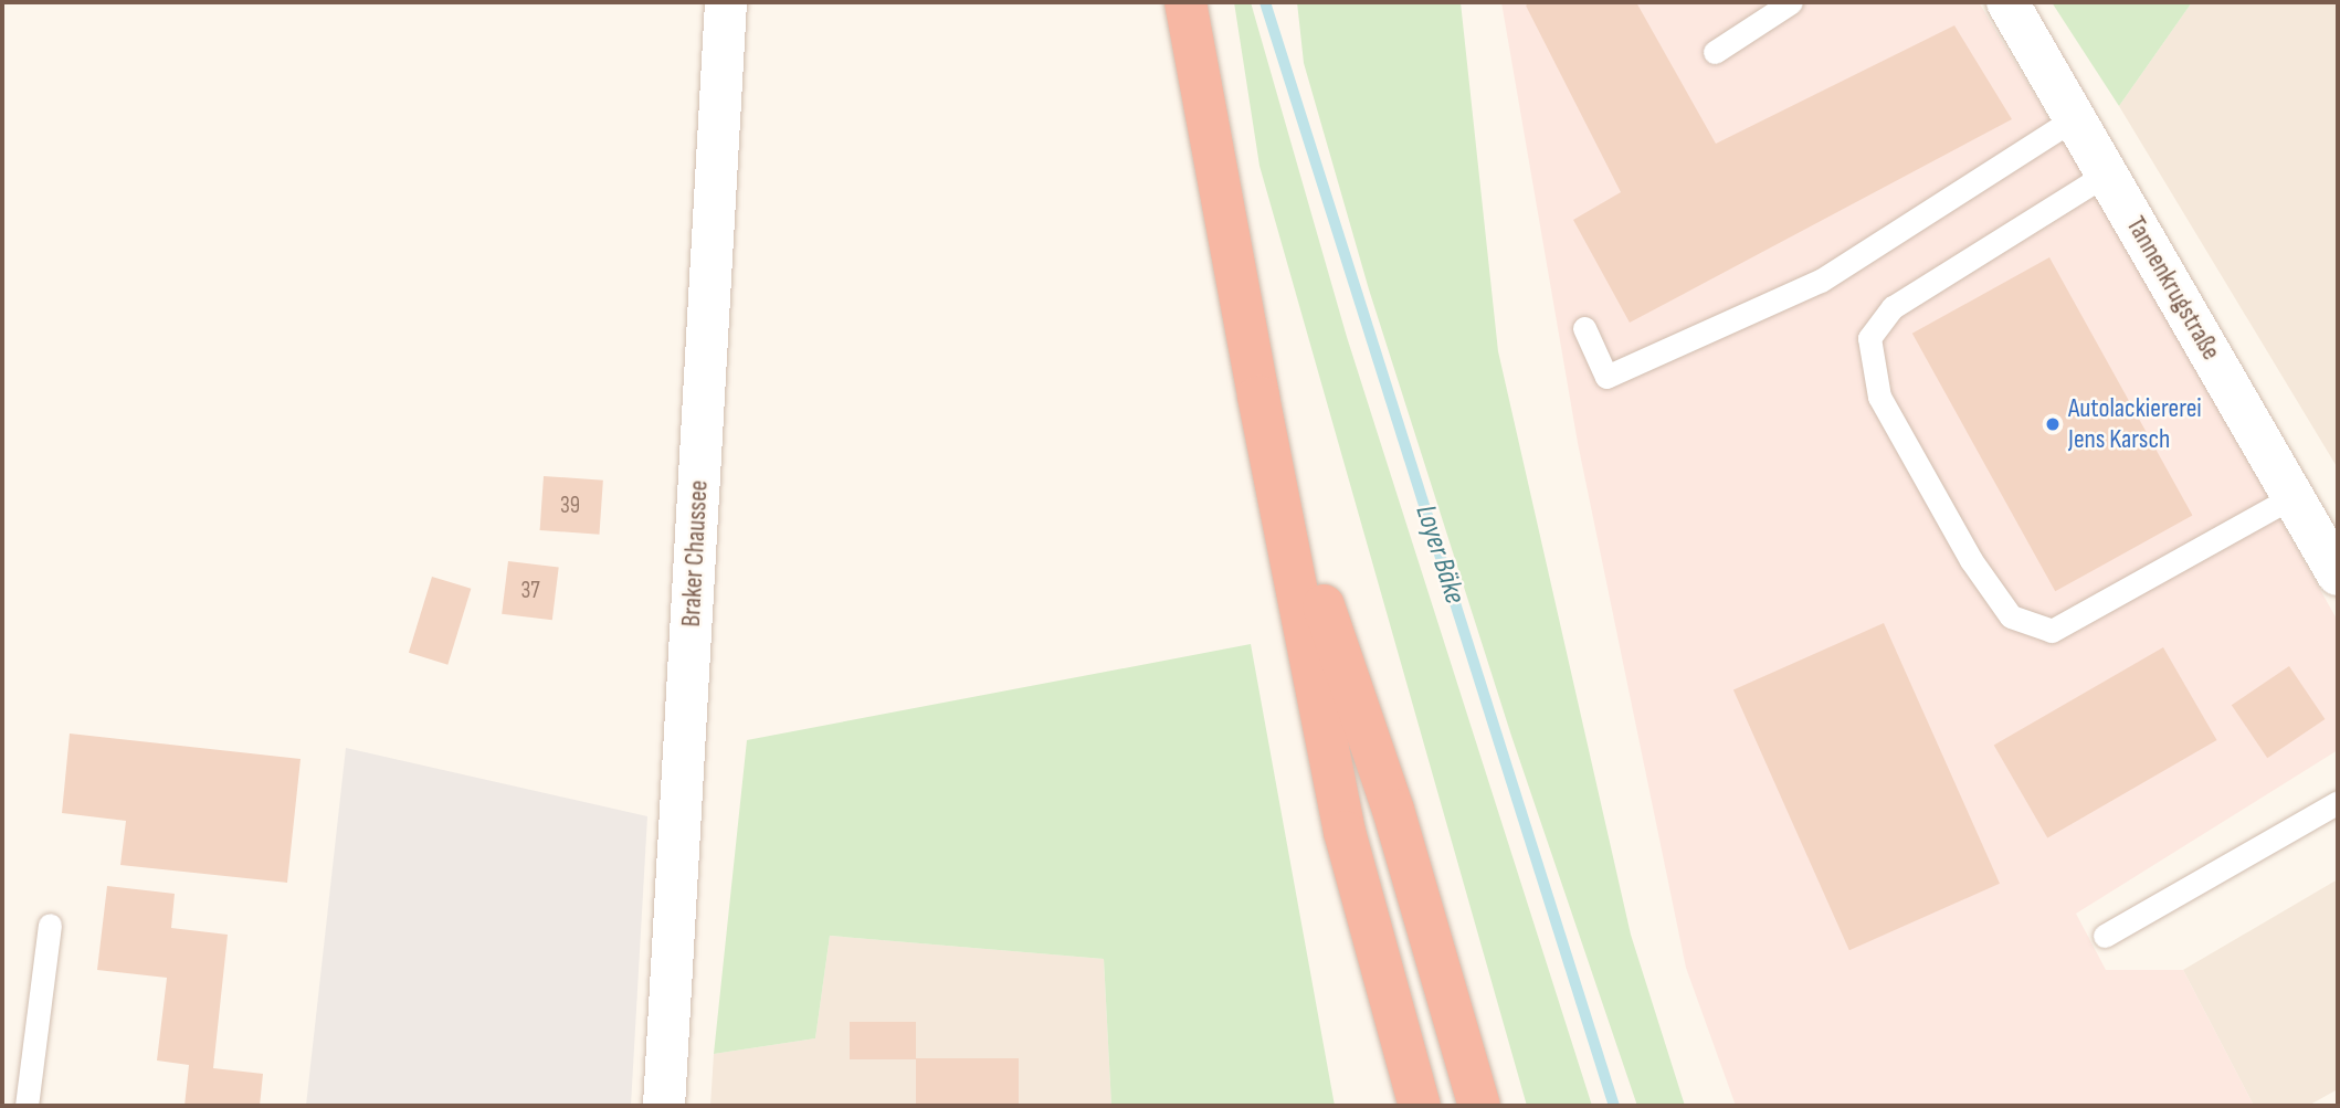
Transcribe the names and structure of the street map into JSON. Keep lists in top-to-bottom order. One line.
{"streets":{"street":["Tannenkrugstraße","Braker Chaussee"]},"water":["Loyer Bäke"],"places":["Autolackiererei Jens Karsch"],"house_numbers":["39","37"]}
